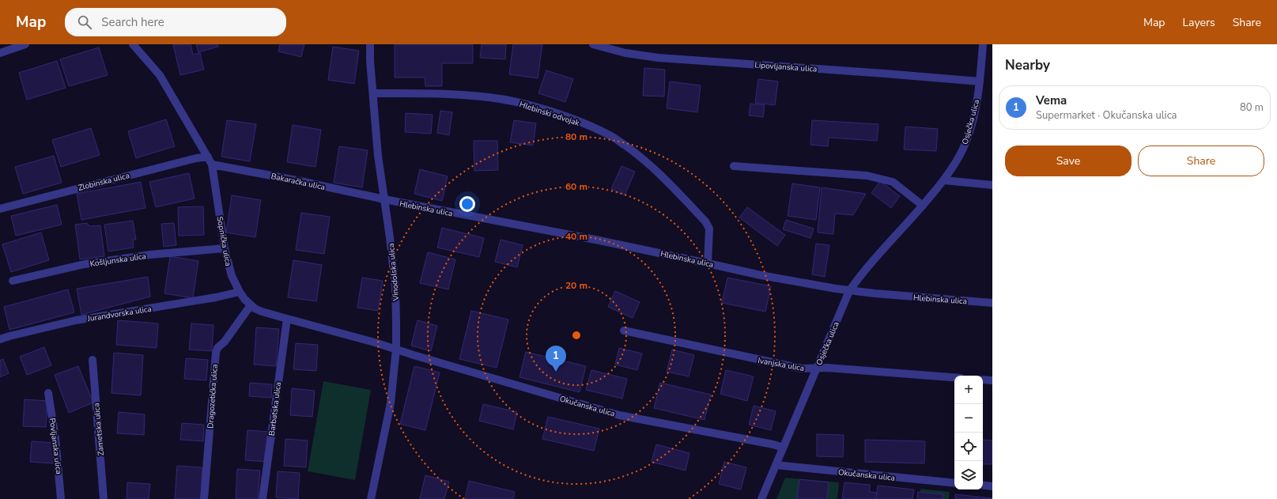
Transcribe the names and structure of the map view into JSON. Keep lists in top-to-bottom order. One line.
{"streets":{"street":["Lipovljanska ulica","Hlebinski odvojak","Osječka ulica","Zlobinska ulica","Bakaračka ulica","Hlebinska ulica","Sopnička ulica","Košljunska ulica","Vinodolska ulica","Jurandvorska ulica","Ivanjska ulica","Dragozetićka ulica","Okučanska ulica","Barbatska ulica","Zametska ulica","Povljanska ulica"]},"crossings":[["Lipovljanska ulica","Osječka ulica"],["Hlebinski odvojak","Hlebinska ulica"],["Hlebinski odvojak","Vinodolska ulica"],["Osječka ulica","Hlebinska ulica"],["Osječka ulica","Ivanjska ulica"],["Osječka ulica","Okučanska ulica"],["Zlobinska ulica","Sopnička ulica"],["Bakaračka ulica","Hlebinska ulica"],["Bakaračka ulica","Sopnička ulica"],["Bakaračka ulica","Vinodolska ulica"],["Hlebinska ulica","Vinodolska ulica"],["Sopnička ulica","Košljunska ulica"],["Sopnička ulica","Vinodolska ulica"],["Sopnička ulica","Jurandvorska ulica"],["Sopnička ulica","Dragozetićka ulica"],["Sopnička ulica","Okučanska ulica"],["Sopnička ulica","Barbatska ulica"],["Vinodolska ulica","Okučanska ulica"]],"page":{"header":"Map","search":"Search here","nav":["Map","Layers","Share"],"heading":"Nearby","list":[{"mark":"1","name":"Vema","note":"Supermarket · Okučanska ulica","value":"80 m"}],"buttons":["Save","Share"],"pins":"1","map_buttons":["+","−"]},"rings":["80 m","60 m","40 m","20 m"]}
